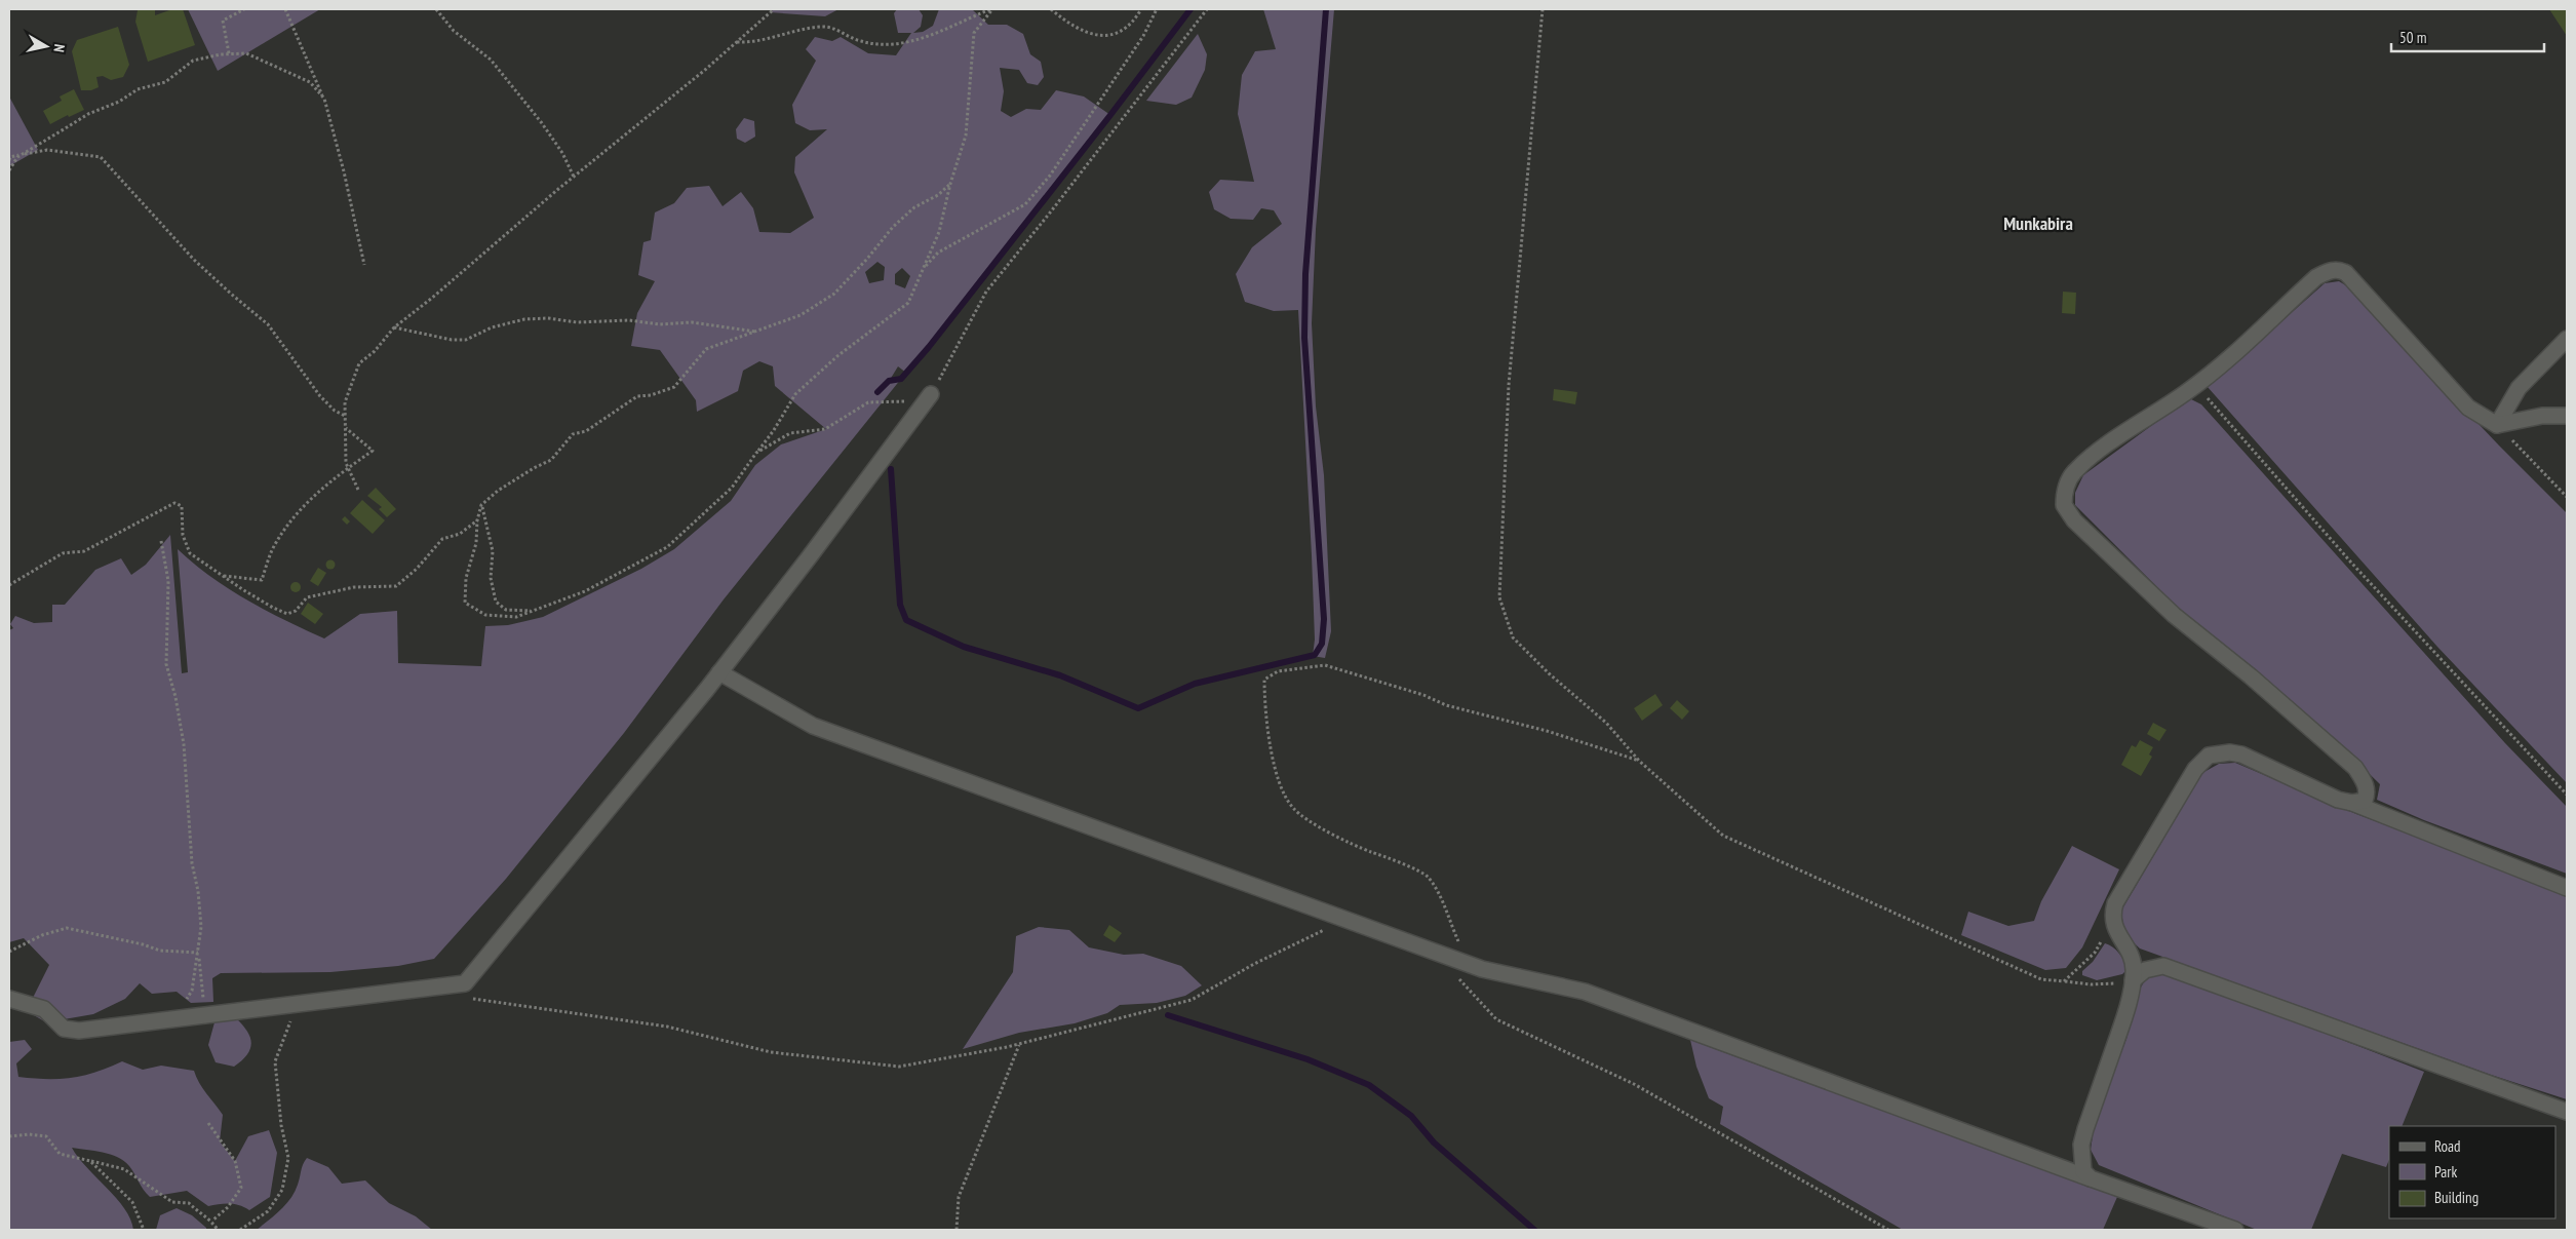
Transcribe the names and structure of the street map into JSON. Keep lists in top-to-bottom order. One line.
{"districts":["Munkabira"],"legend":["Road","Park","Building"],"scale_bar":"50 m","north":"right"}
